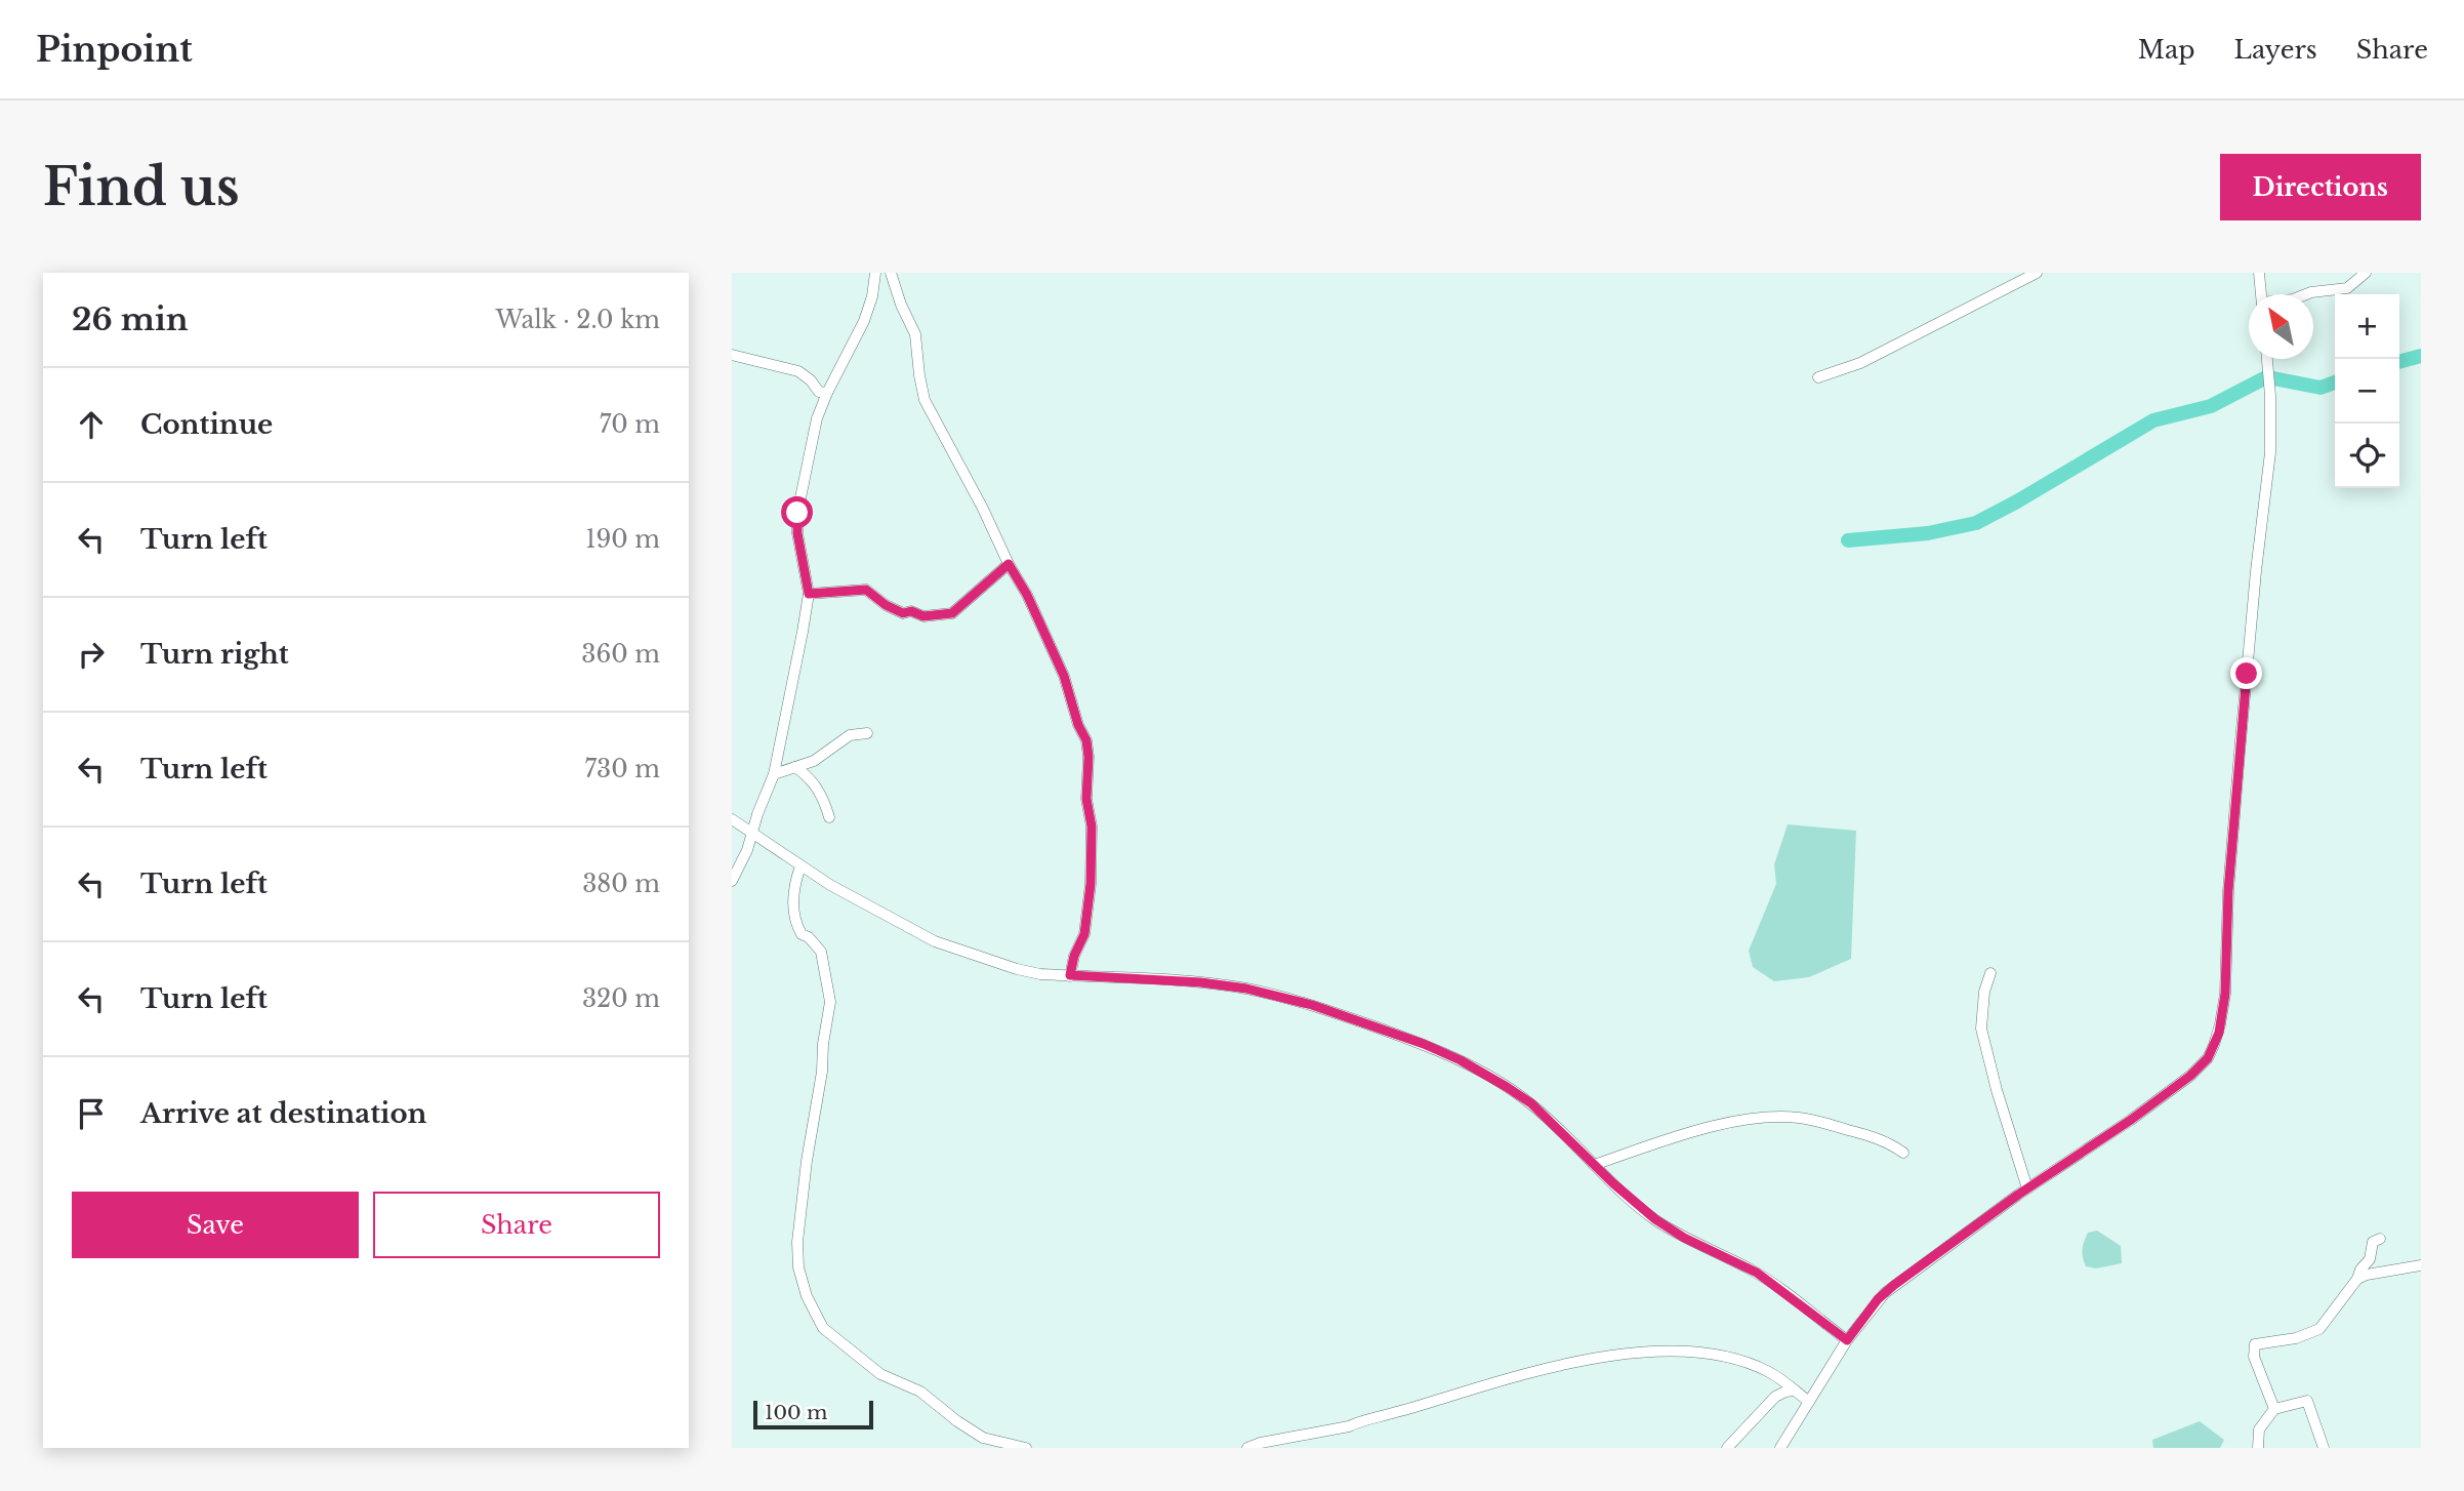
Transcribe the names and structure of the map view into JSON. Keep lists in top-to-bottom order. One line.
{"scale_bar":"100 m","north":"top left","page":{"header":"Pinpoint","nav":["Map","Layers","Share"],"buttons":["Directions",["Save","Share"]],"title":"Find us","heading":["26 min","Walk · 2.0 km"],"map_buttons":["+","−"],"list":[["Continue","70 m"],["Turn left","190 m"],["Turn right","360 m"],["Turn left","730 m"],["Turn left","380 m"],["Turn left","320 m"],"Arrive at destination"],"scale":"100 m"}}
